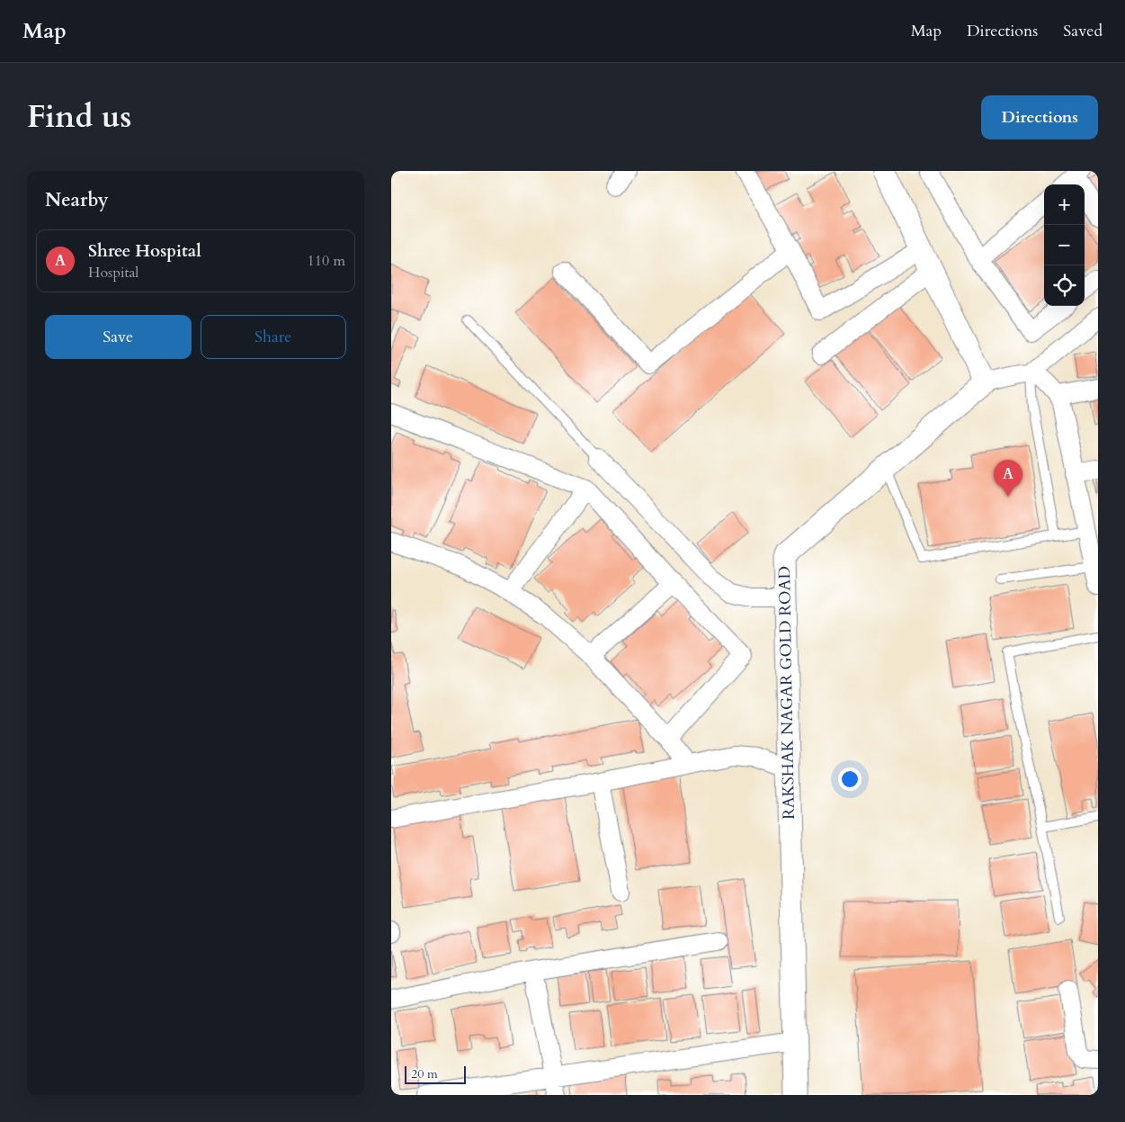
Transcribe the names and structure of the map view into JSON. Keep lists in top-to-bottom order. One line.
{"streets":{"street":["RAKSHAK NAGAR GOLD ROAD"]},"scale_bar":"20 m","page":{"header":"Map","nav":["Map","Directions","Saved"],"title":"Find us","buttons":["Directions",["Save","Share"]],"heading":"Nearby","map_buttons":["+","−"],"list":[{"mark":"A","name":"Shree Hospital","note":"Hospital","value":"110 m"}],"pins":"A","scale":"20 m"}}
